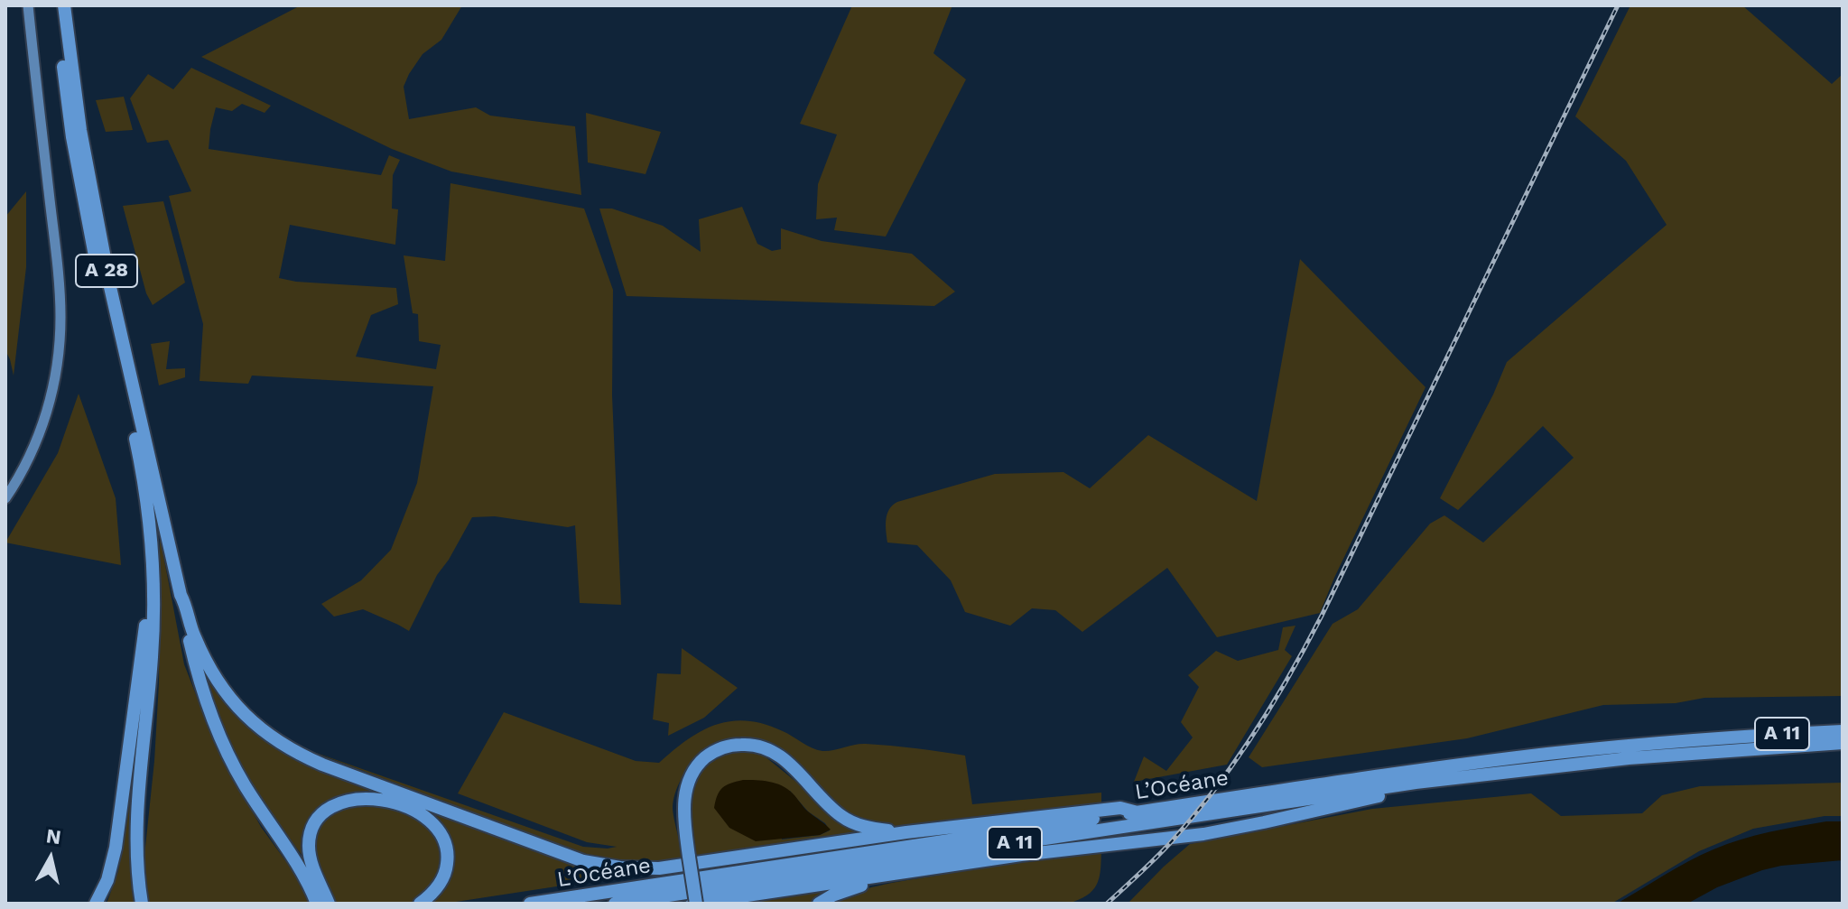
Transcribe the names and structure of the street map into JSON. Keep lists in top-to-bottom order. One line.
{"streets":{"highway":["A 28","A 11","L’Océane"]},"north":"top"}
